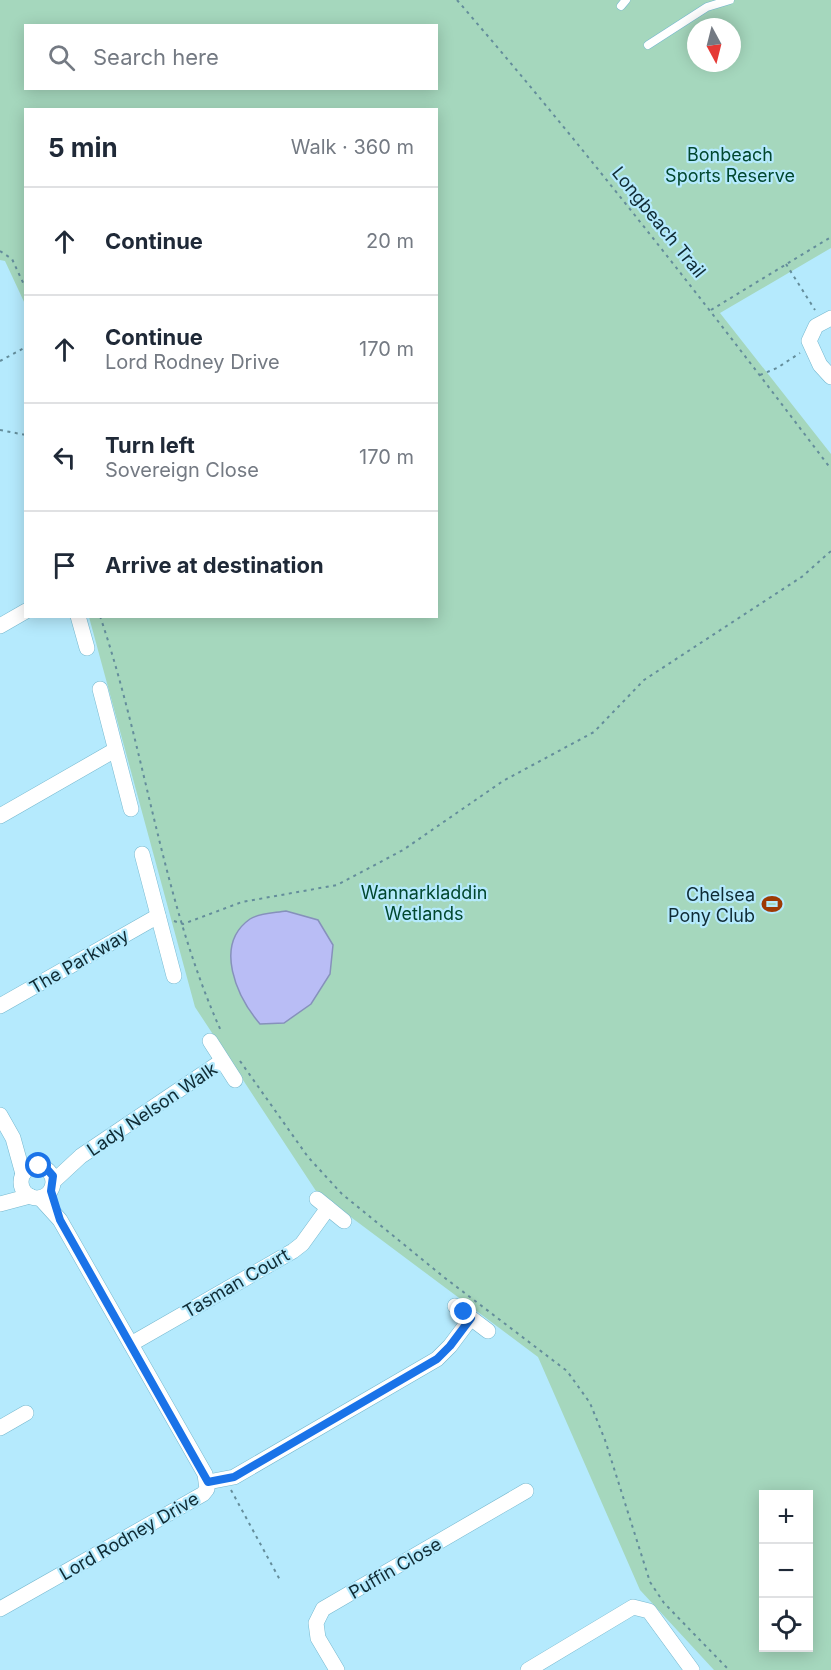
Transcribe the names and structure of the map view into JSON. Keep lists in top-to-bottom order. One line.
{"streets":{"street":["The Parkway","Lady Nelson Walk","Tasman Court","Lord Rodney Drive","Puffin Close"],"path":["Longbeach Trail"]},"crossings":[["Lady Nelson Walk","Lord Rodney Drive"],["Tasman Court","Lord Rodney Drive"]],"parks":["Bonbeach Sports Reserve","Wannarkladdin Wetlands"],"places":{"sports":["Chelsea Pony Club"]},"north":"bottom","page":{"search":"Search here","heading":["5 min","Walk · 360 m"],"list":[["Continue","20 m"],["Continue","Lord Rodney Drive","170 m"],["Turn left","Sovereign Close","170 m"],"Arrive at destination"],"map_buttons":["+","−"]}}
